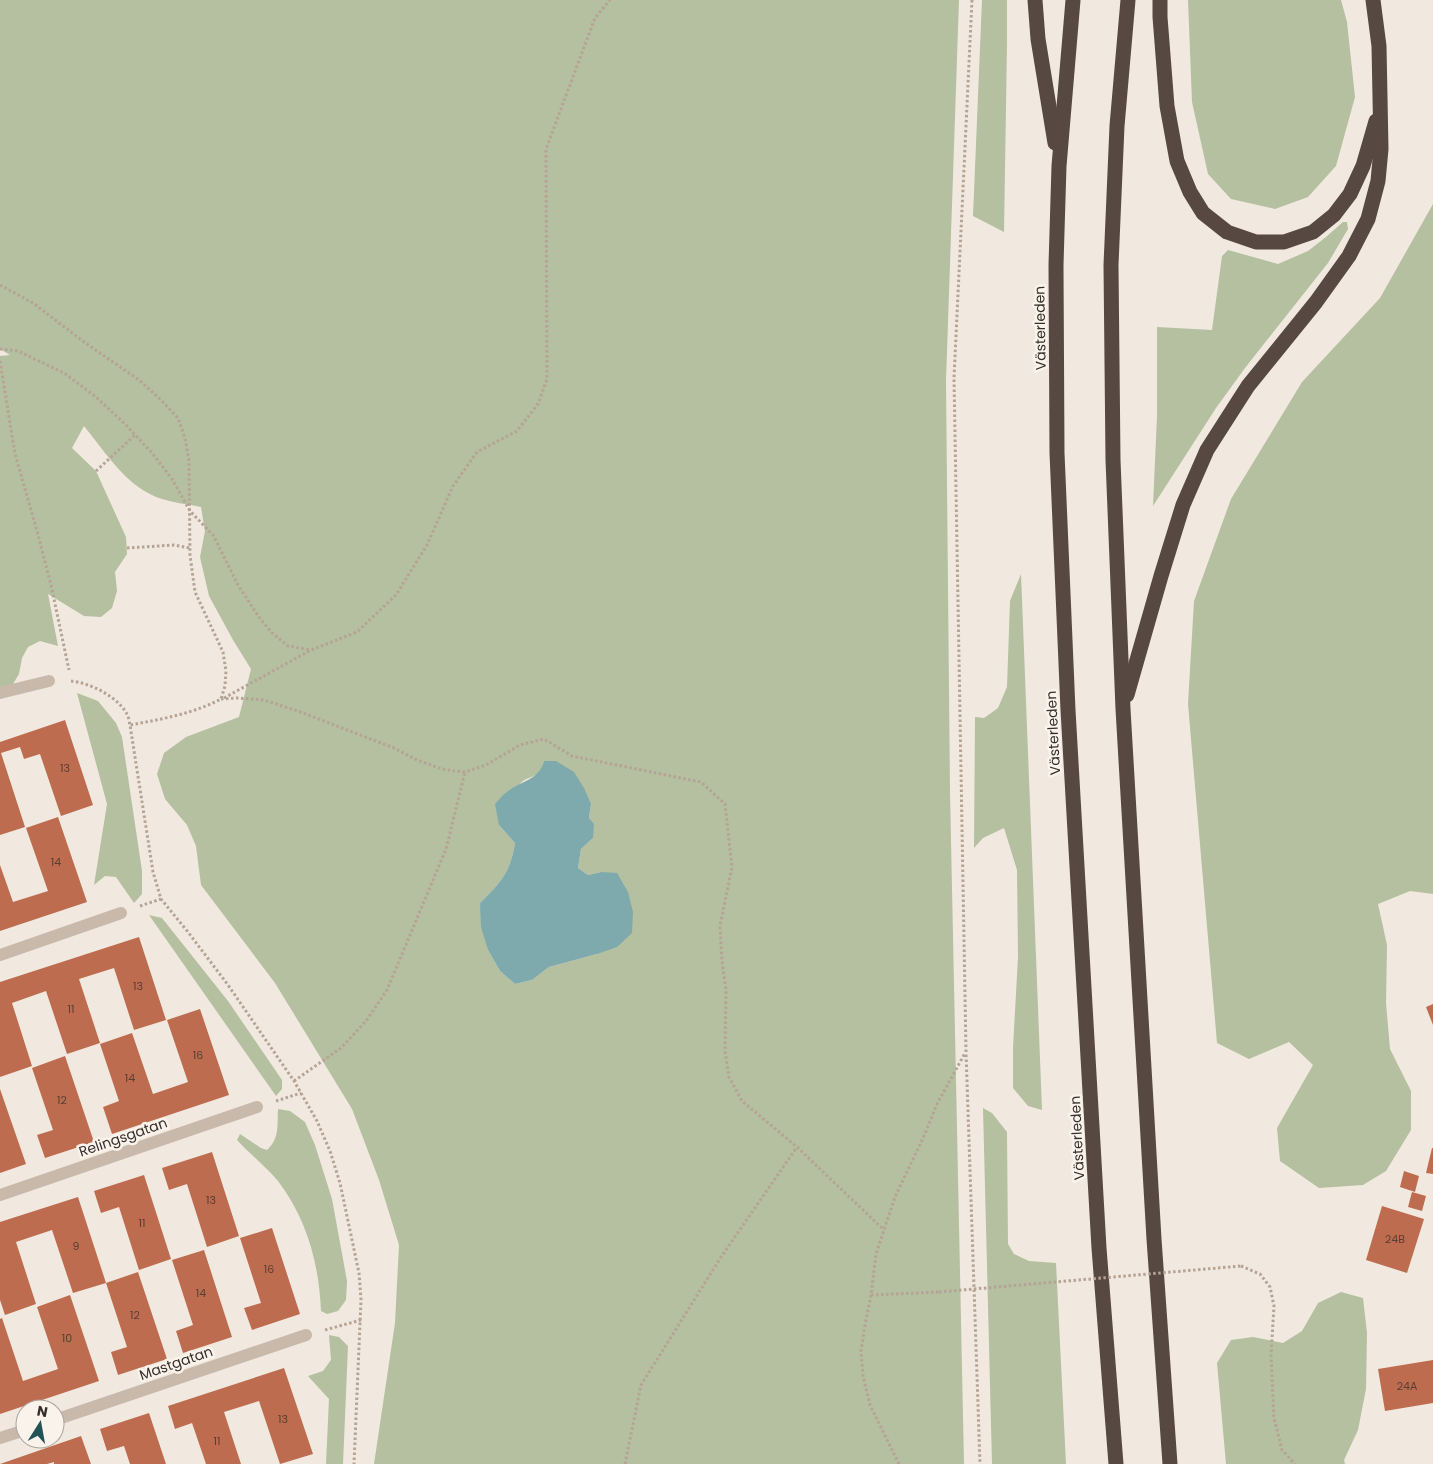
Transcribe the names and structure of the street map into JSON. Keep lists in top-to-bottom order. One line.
{"streets":{"highway":["Västerleden"],"street":["Relingsgatan","Mastgatan"]},"house_numbers":["13","14","13","11","16","14","12","13","11","24B","9","16","14","12","10","24A","13","11"],"north":"top"}
